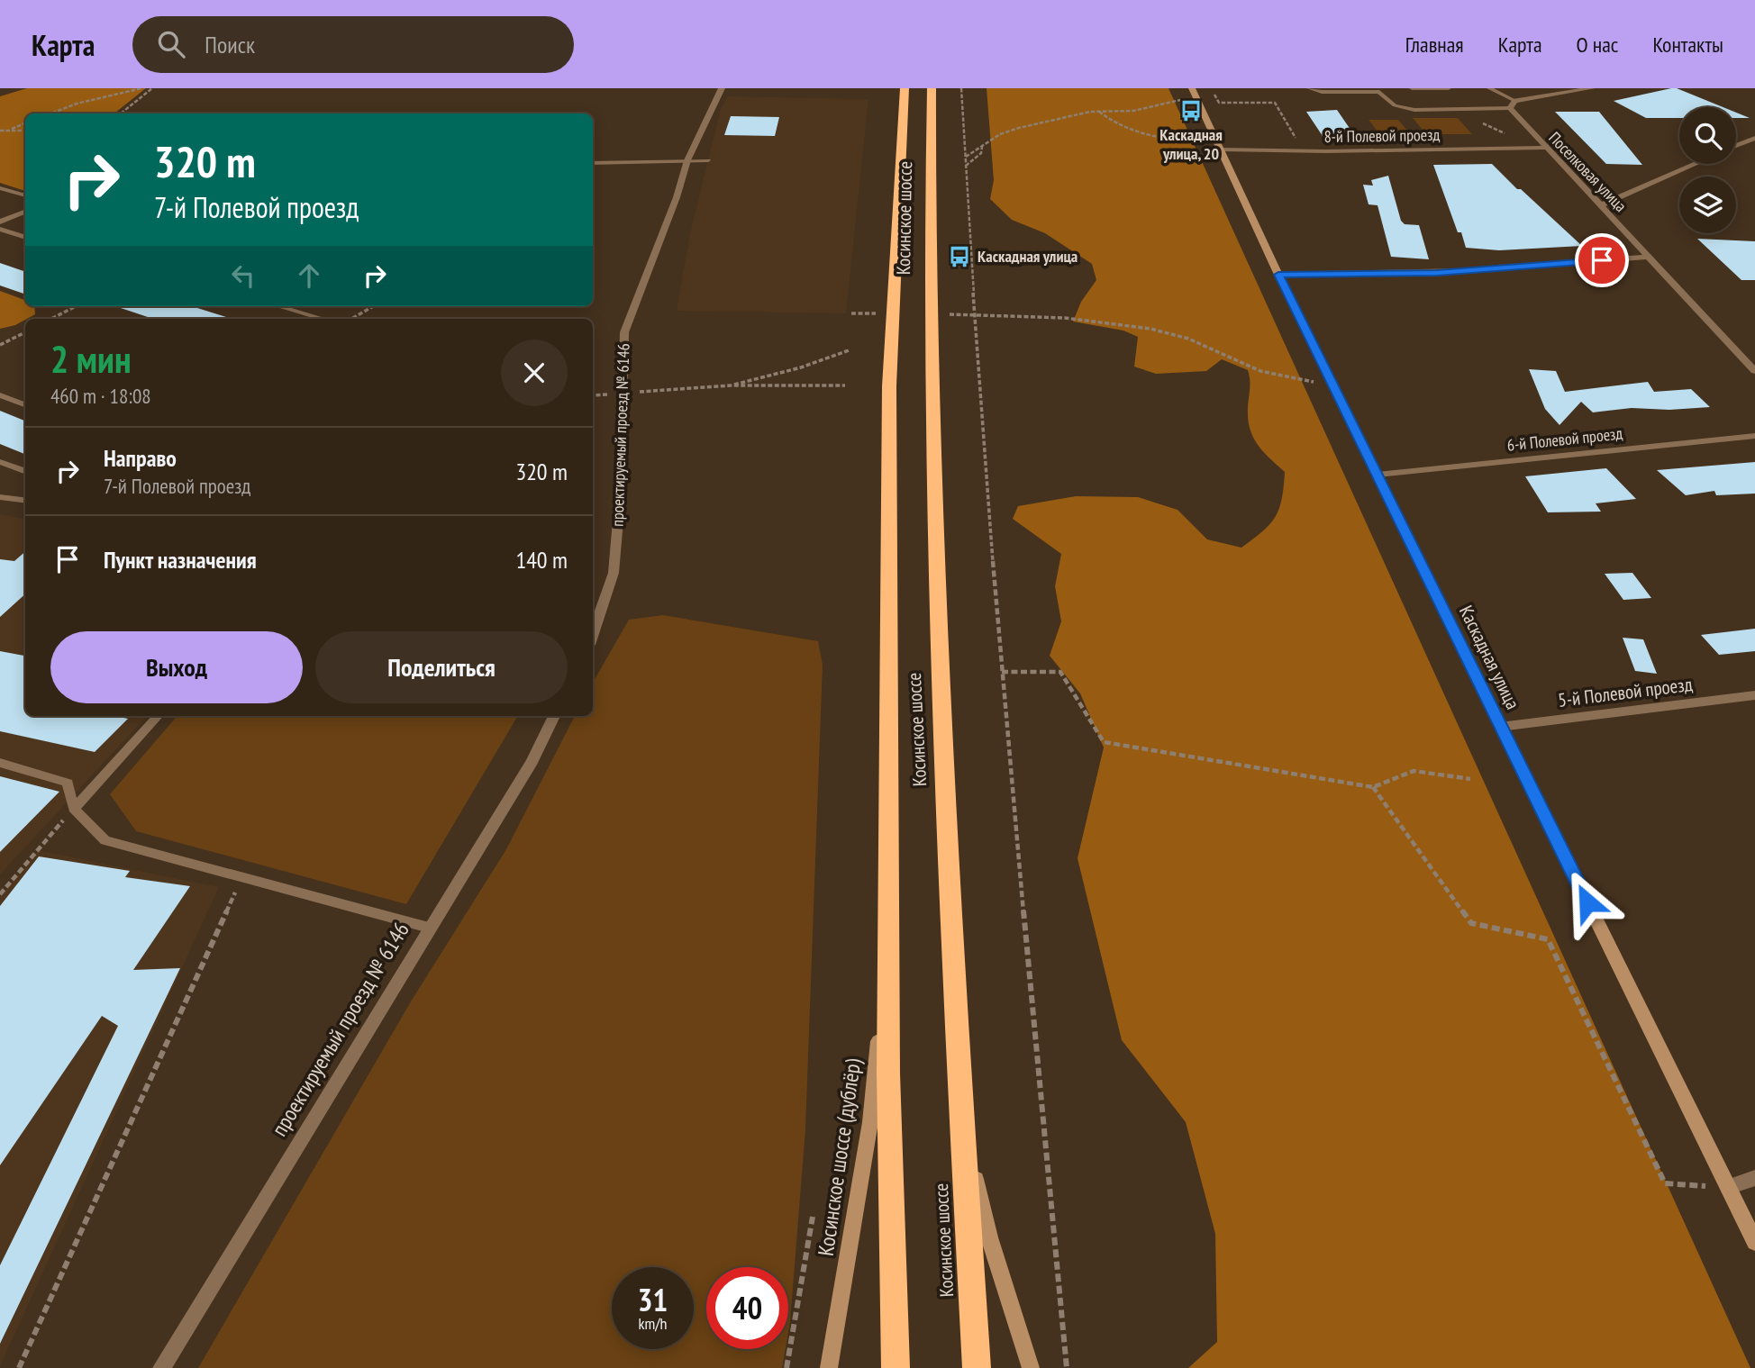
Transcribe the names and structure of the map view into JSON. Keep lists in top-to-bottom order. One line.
{"streets":{"highway":["Косинское шоссе"],"street":["8-й Полевой проезд","Поселковая улица","проектируемый проезд № 6146","6-й Полевой проезд","Каскадная улица","5-й Полевой проезд","Косинское шоссе (дублёр)"]},"crossings":[["8-й Полевой проезд","Поселковая улица"],["8-й Полевой проезд","Каскадная улица"],["Косинское шоссе","Косинское шоссе (дублёр)"],["6-й Полевой проезд","Каскадная улица"],["Каскадная улица","5-й Полевой проезд"]],"places":{"bus stop":["Каскадная улица, 20","Каскадная улица"]},"page":{"header":"Карта","search":"Поиск","nav":["Главная","Карта","О нас","Контакты"],"turn":["320 m","7-й Полевой проезд"],"heading":["2 мин","460 m · 18:08"],"list":[{"name":"Направо","note":"7-й Полевой проезд","value":"320 m"},{"name":"Пункт назначения","value":"140 m"}],"buttons":["Выход","Поделиться"],"speed":"31 km/h","limit":"40"}}
